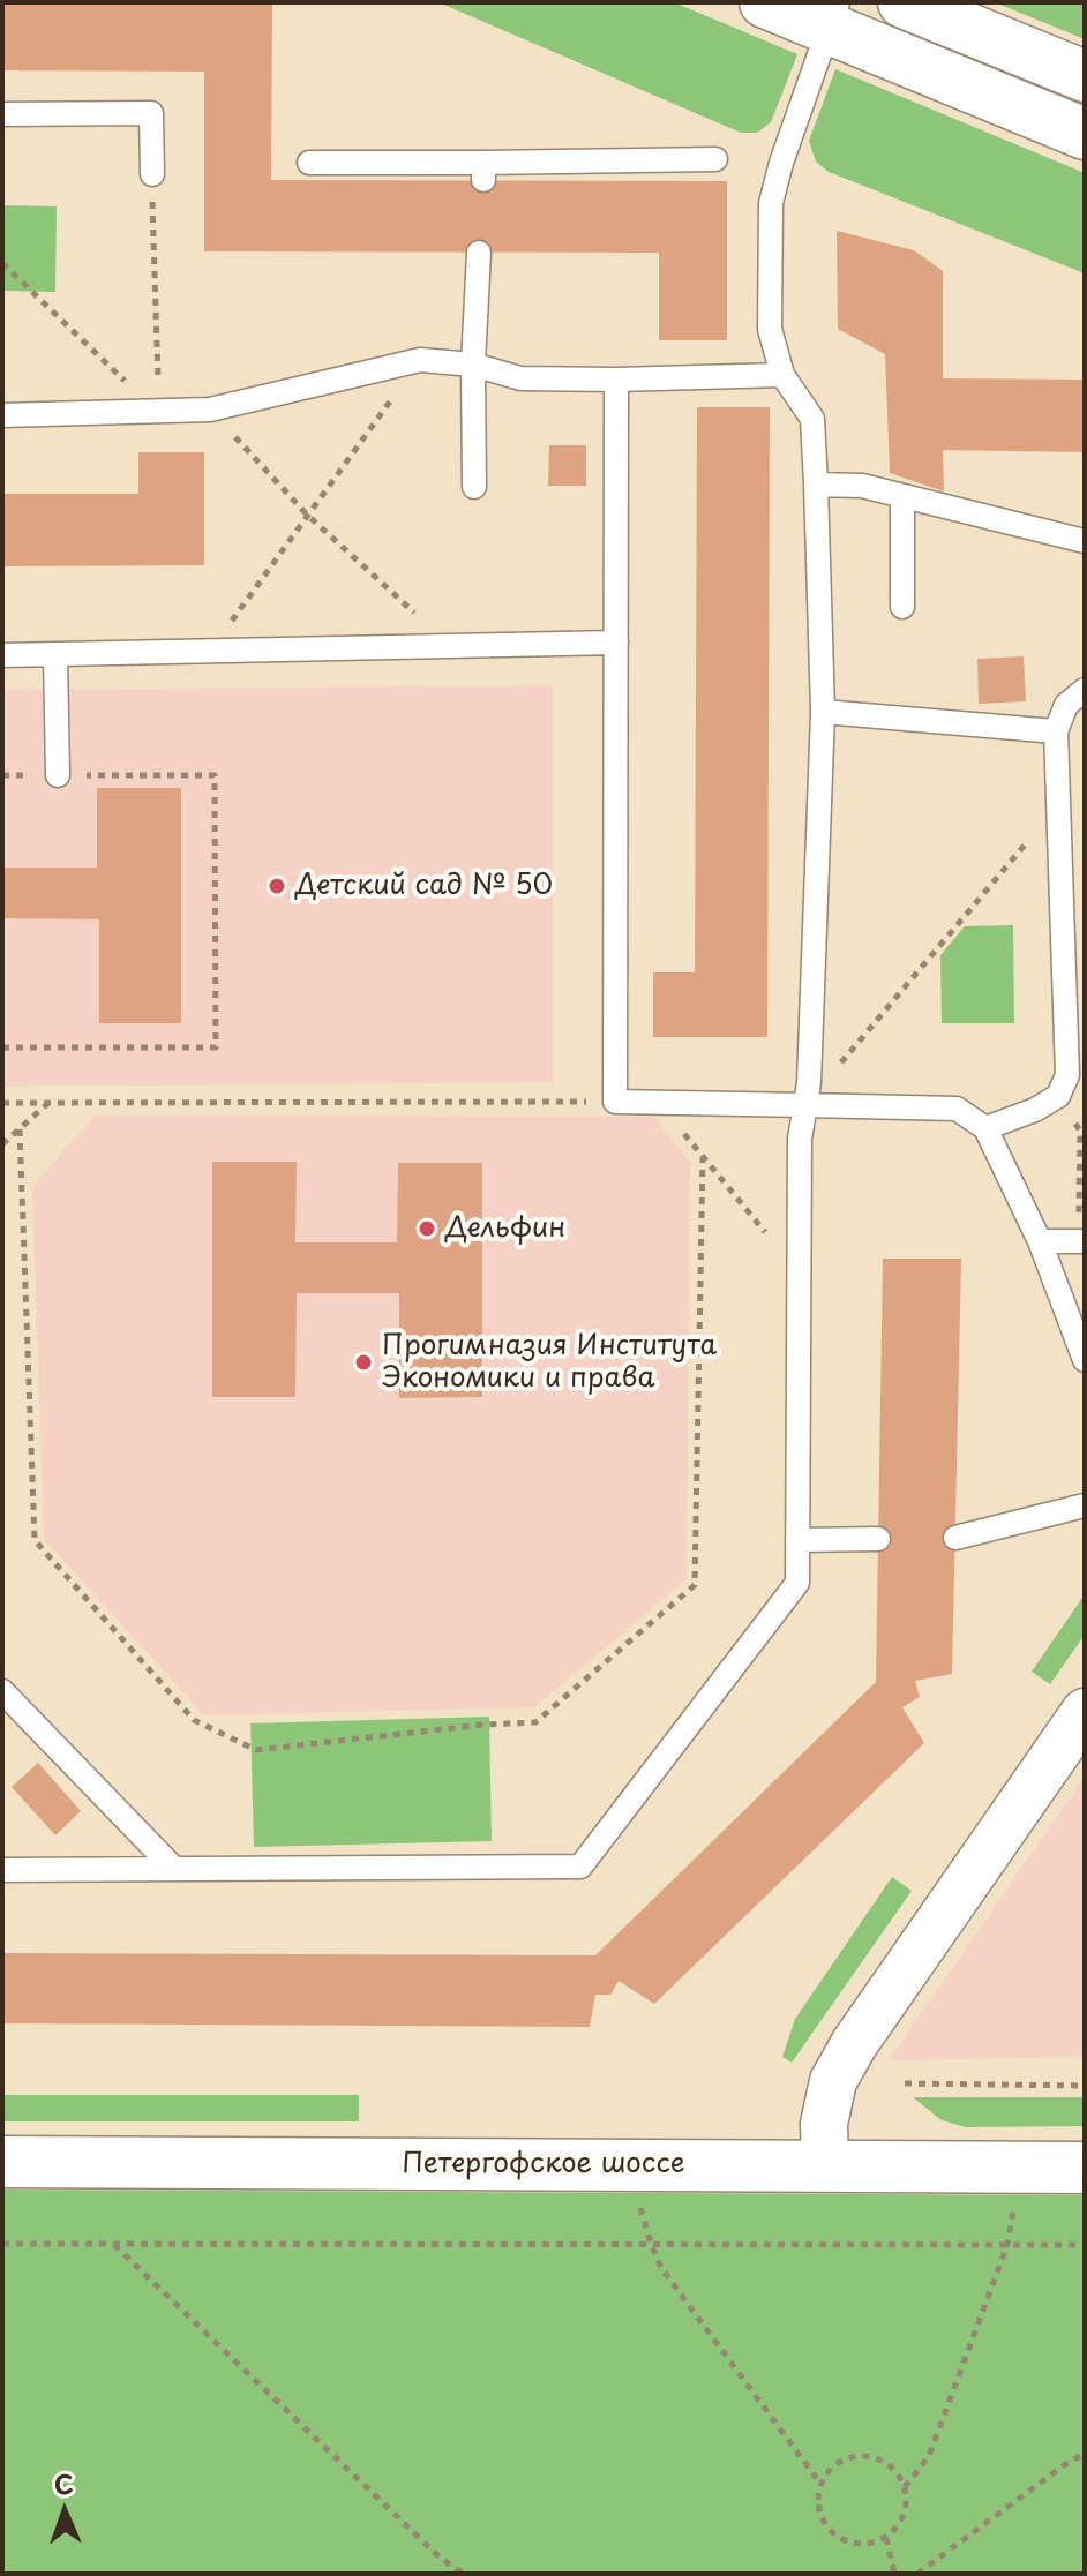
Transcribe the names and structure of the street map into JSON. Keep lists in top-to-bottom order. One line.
{"streets":{"street":["Петергофское шоссе"]},"places":["Детский сад № 50","Дельфин","Прогимназия Института Экономики и права"],"north":"top"}
